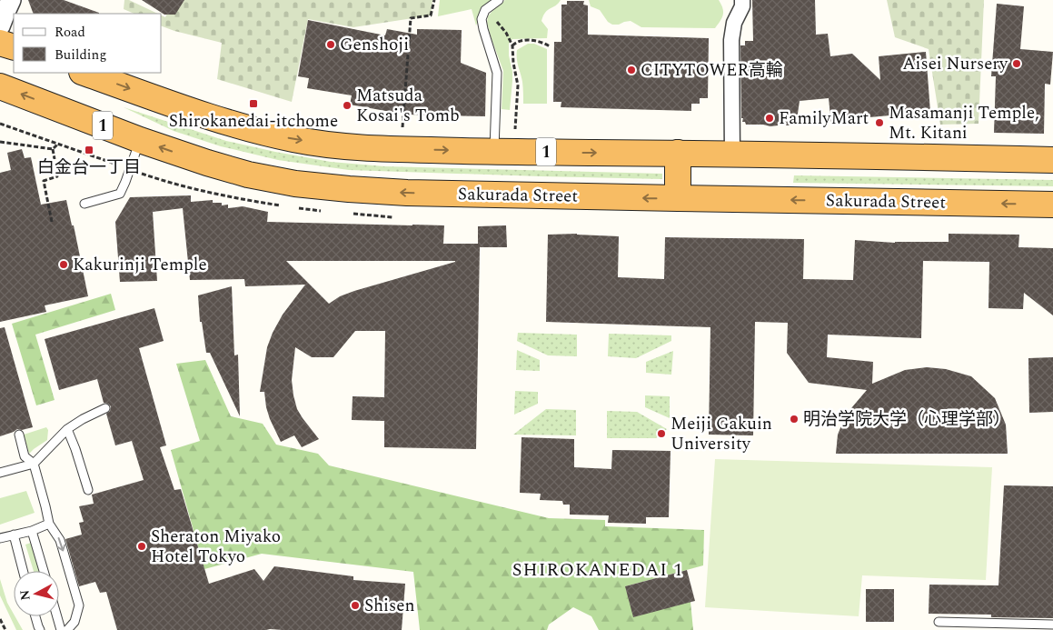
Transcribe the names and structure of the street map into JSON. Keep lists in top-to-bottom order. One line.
{"streets":{"highway":["1","Sakurada Street"]},"districts":["SHIROKANEDAI 1"],"places":{"other":["Genshoji","Aisei Nursery","CITYTOWER高輪","Matsuda Kosai's Tomb","FamilyMart","Masamanji Temple, Mt. Kitani","Kakurinji Temple","明治学院大学（心理学部）","Meiji Gakuin University","Sheraton Miyako Hotel Tokyo","Shisen"],"transit":["Shirokanedai-itchome","白金台一丁目"]},"legend":["Road","Building"],"north":"left"}
